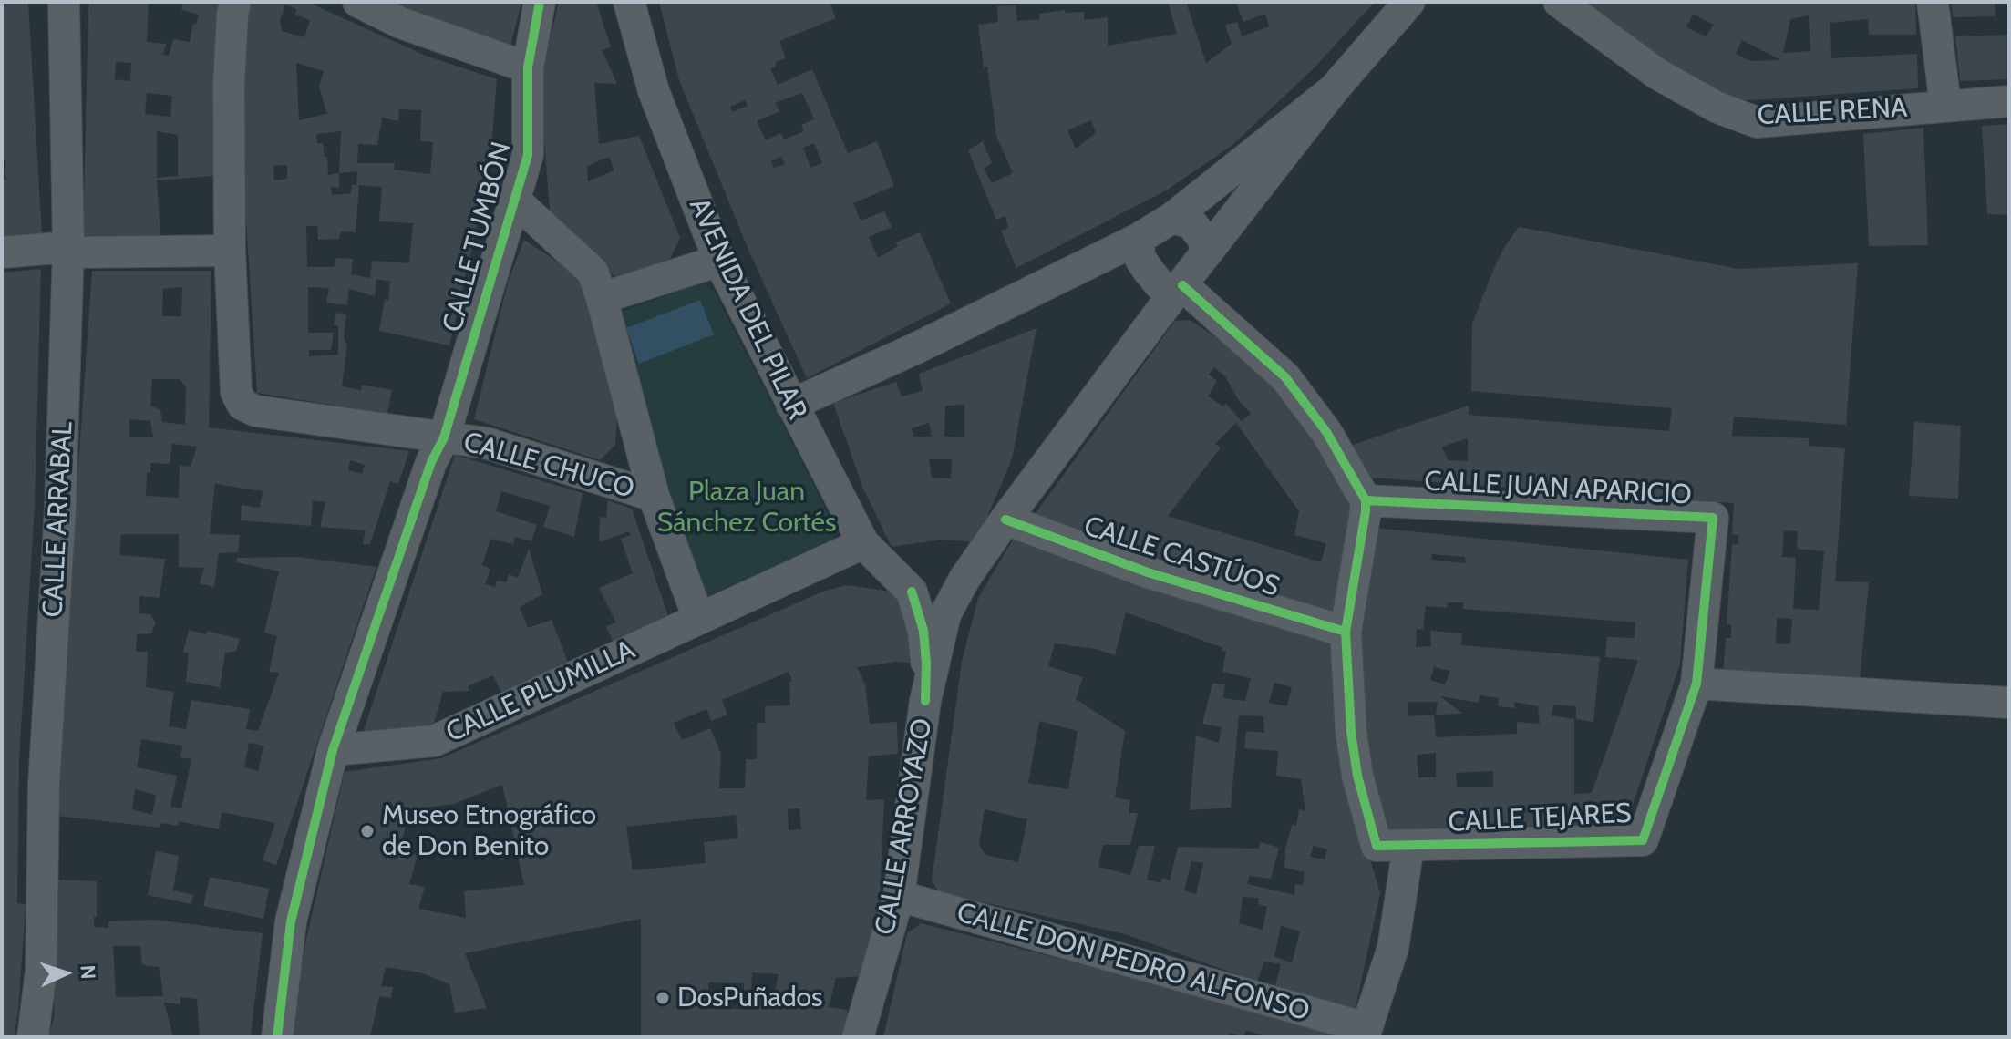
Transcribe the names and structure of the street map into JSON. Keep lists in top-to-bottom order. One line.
{"streets":{"street":["CALLE RENA","CALLE TUMBÓN","AVENIDA DEL PILAR","CALLE CHUCO","CALLE JUAN APARICIO","CALLE ARRABAL","CALLE CASTÚOS","CALLE PLUMILLA","CALLE TEJARES","CALLE ARROYAZO","CALLE DON PEDRO ALFONSO"]},"crossings":[["CALLE TUMBÓN","CALLE CHUCO"],["CALLE TUMBÓN","CALLE PLUMILLA"],["AVENIDA DEL PILAR","CALLE PLUMILLA"],["AVENIDA DEL PILAR","CALLE ARROYAZO"],["CALLE JUAN APARICIO","CALLE TEJARES"],["CALLE CASTÚOS","CALLE ARROYAZO"],["CALLE ARROYAZO","CALLE DON PEDRO ALFONSO"]],"parks":["Plaza Juan Sánchez Cortés"],"places":["Museo Etnográfico de Don Benito","DosPuñados"],"north":"right"}
